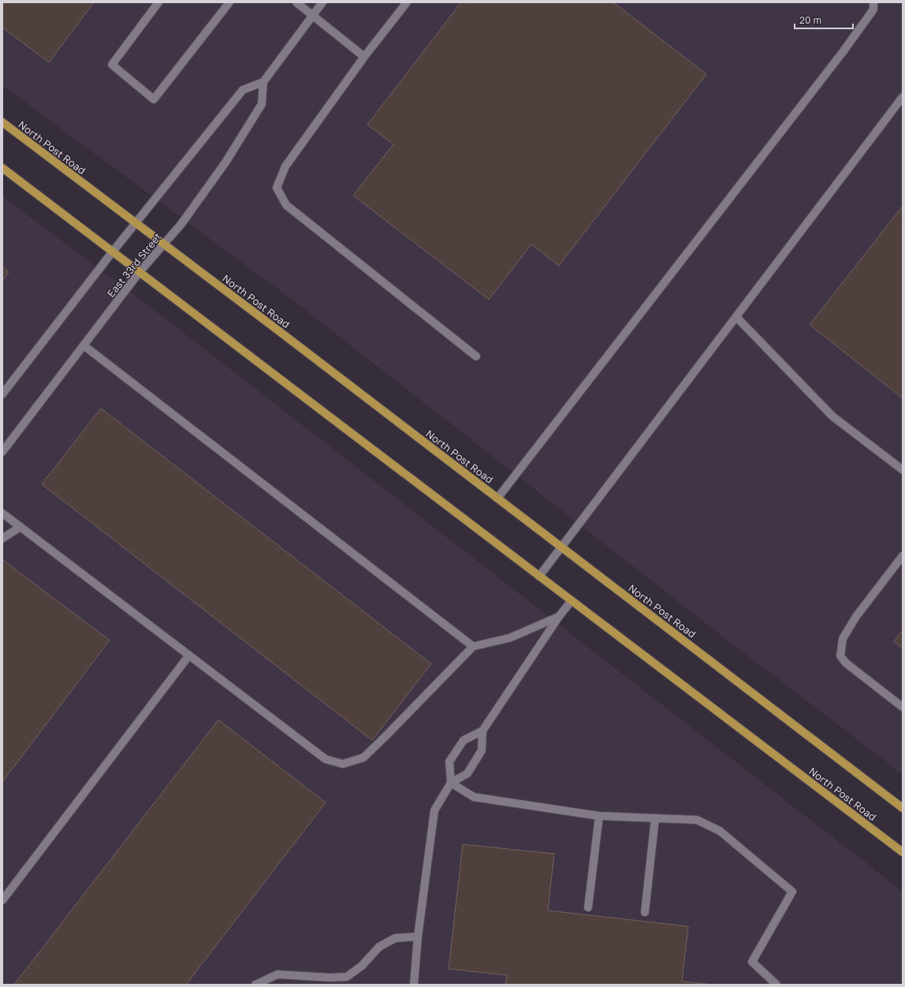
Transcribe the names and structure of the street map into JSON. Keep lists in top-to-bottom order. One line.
{"streets":{"main road":["North Post Road"],"street":["East 33rd Street"]},"crossings":[["North Post Road","East 33rd Street"]],"scale_bar":"20 m"}
